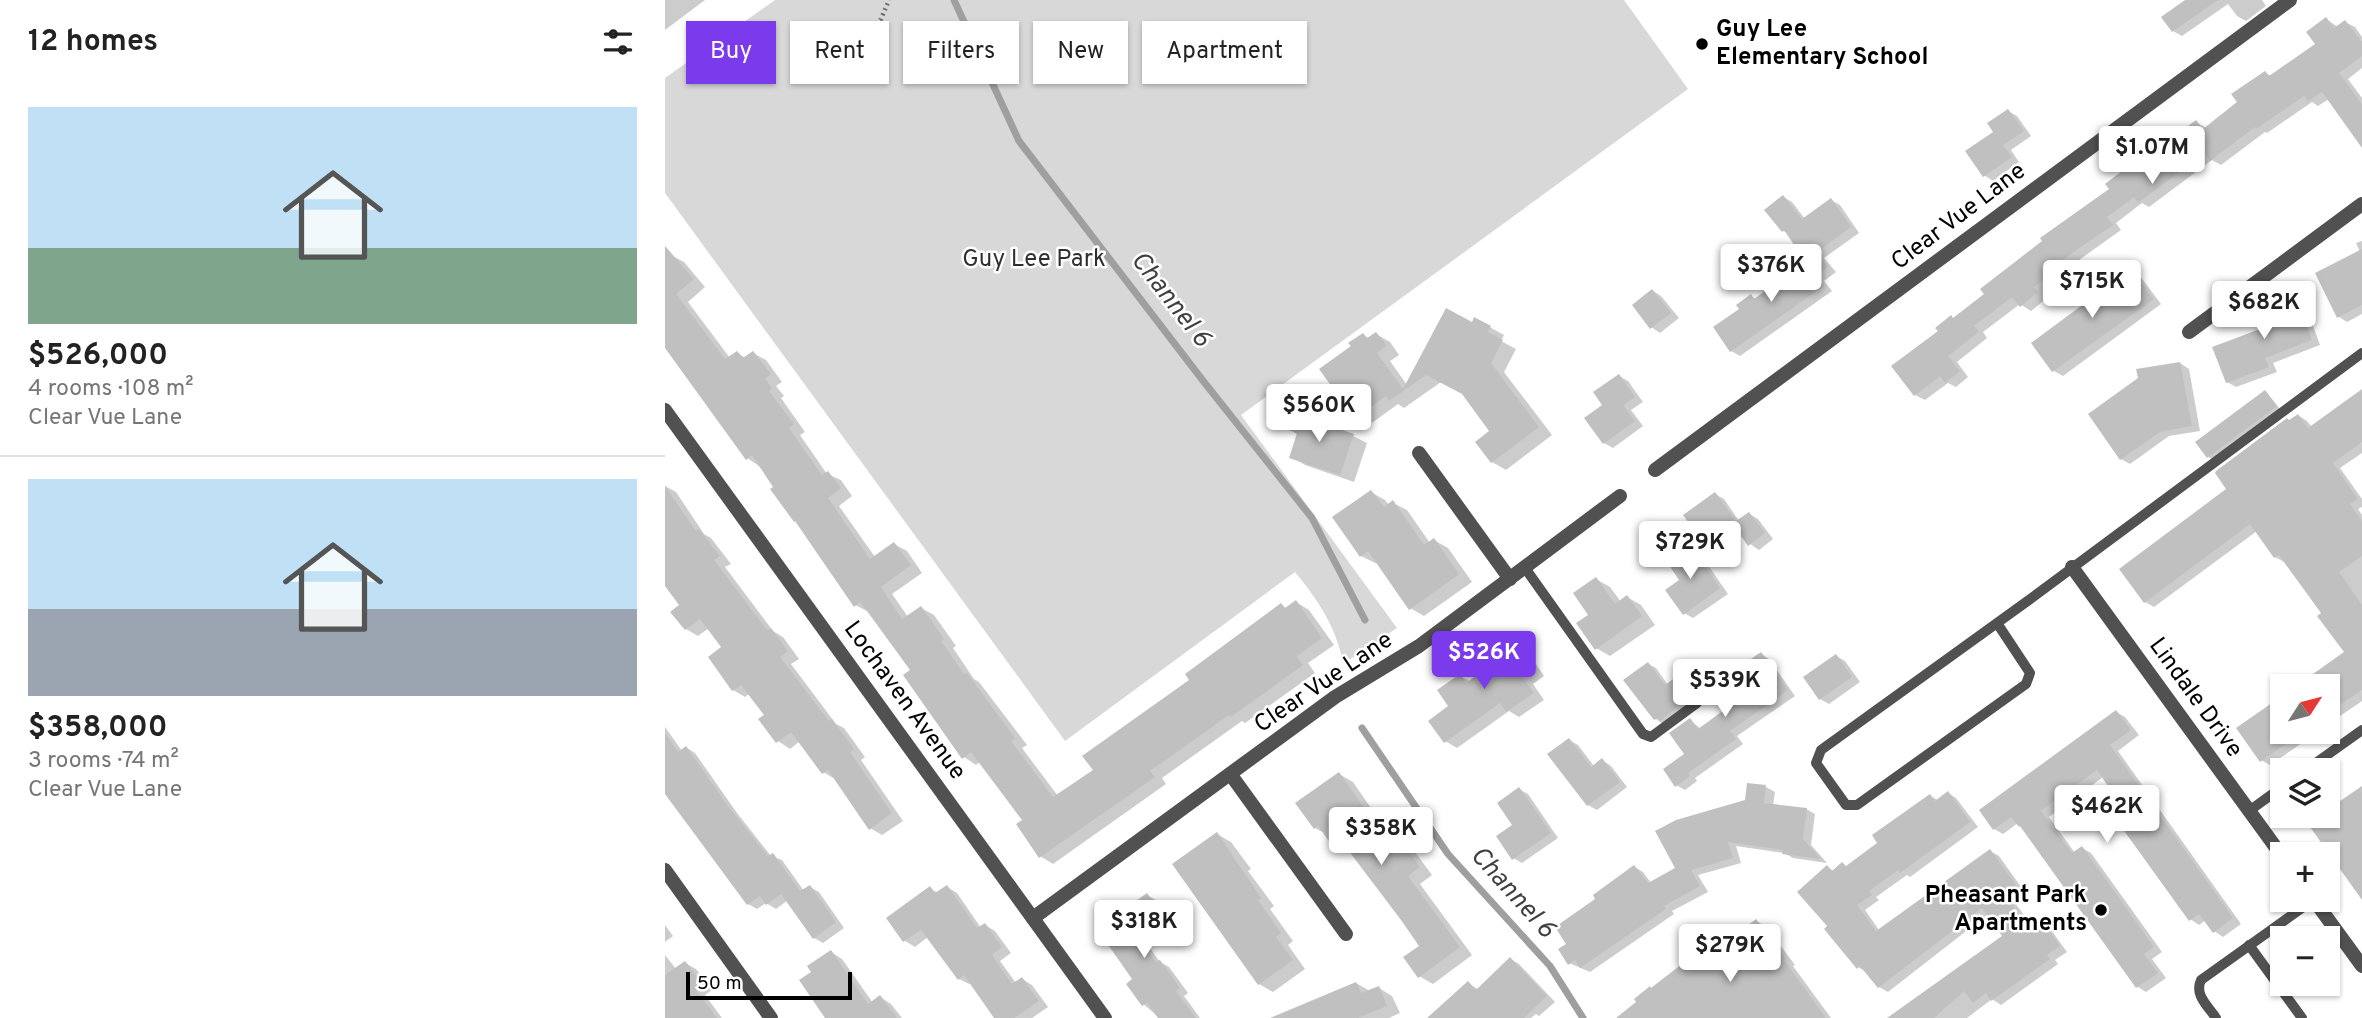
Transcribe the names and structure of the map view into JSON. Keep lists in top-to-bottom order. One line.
{"streets":{"street":["Clear Vue Lane","Lindale Drive","Lochaven Avenue"]},"crossings":[["Clear Vue Lane","Lochaven Avenue"]],"water":["Channel 6"],"parks":["Guy Lee Park"],"places":["Guy Lee Elementary School","Pheasant Park Apartments"],"scale_bar":"50 m","north":"top right","page":{"heading":"12 homes","chip":["Buy","Rent","Filters","New","Apartment"],"list":[{"name":"$526,000","note":"4 rooms · 108 m² · Clear Vue Lane"},{"name":"$358,000","note":"3 rooms · 74 m² · Clear Vue Lane"}],"price":["$1.07M","$376K","$715K","$682K","$560K","$729K","$526K","$539K","$462K","$358K","$318K","$279K"],"map_buttons":["+","−"],"scale":"50 m"}}
